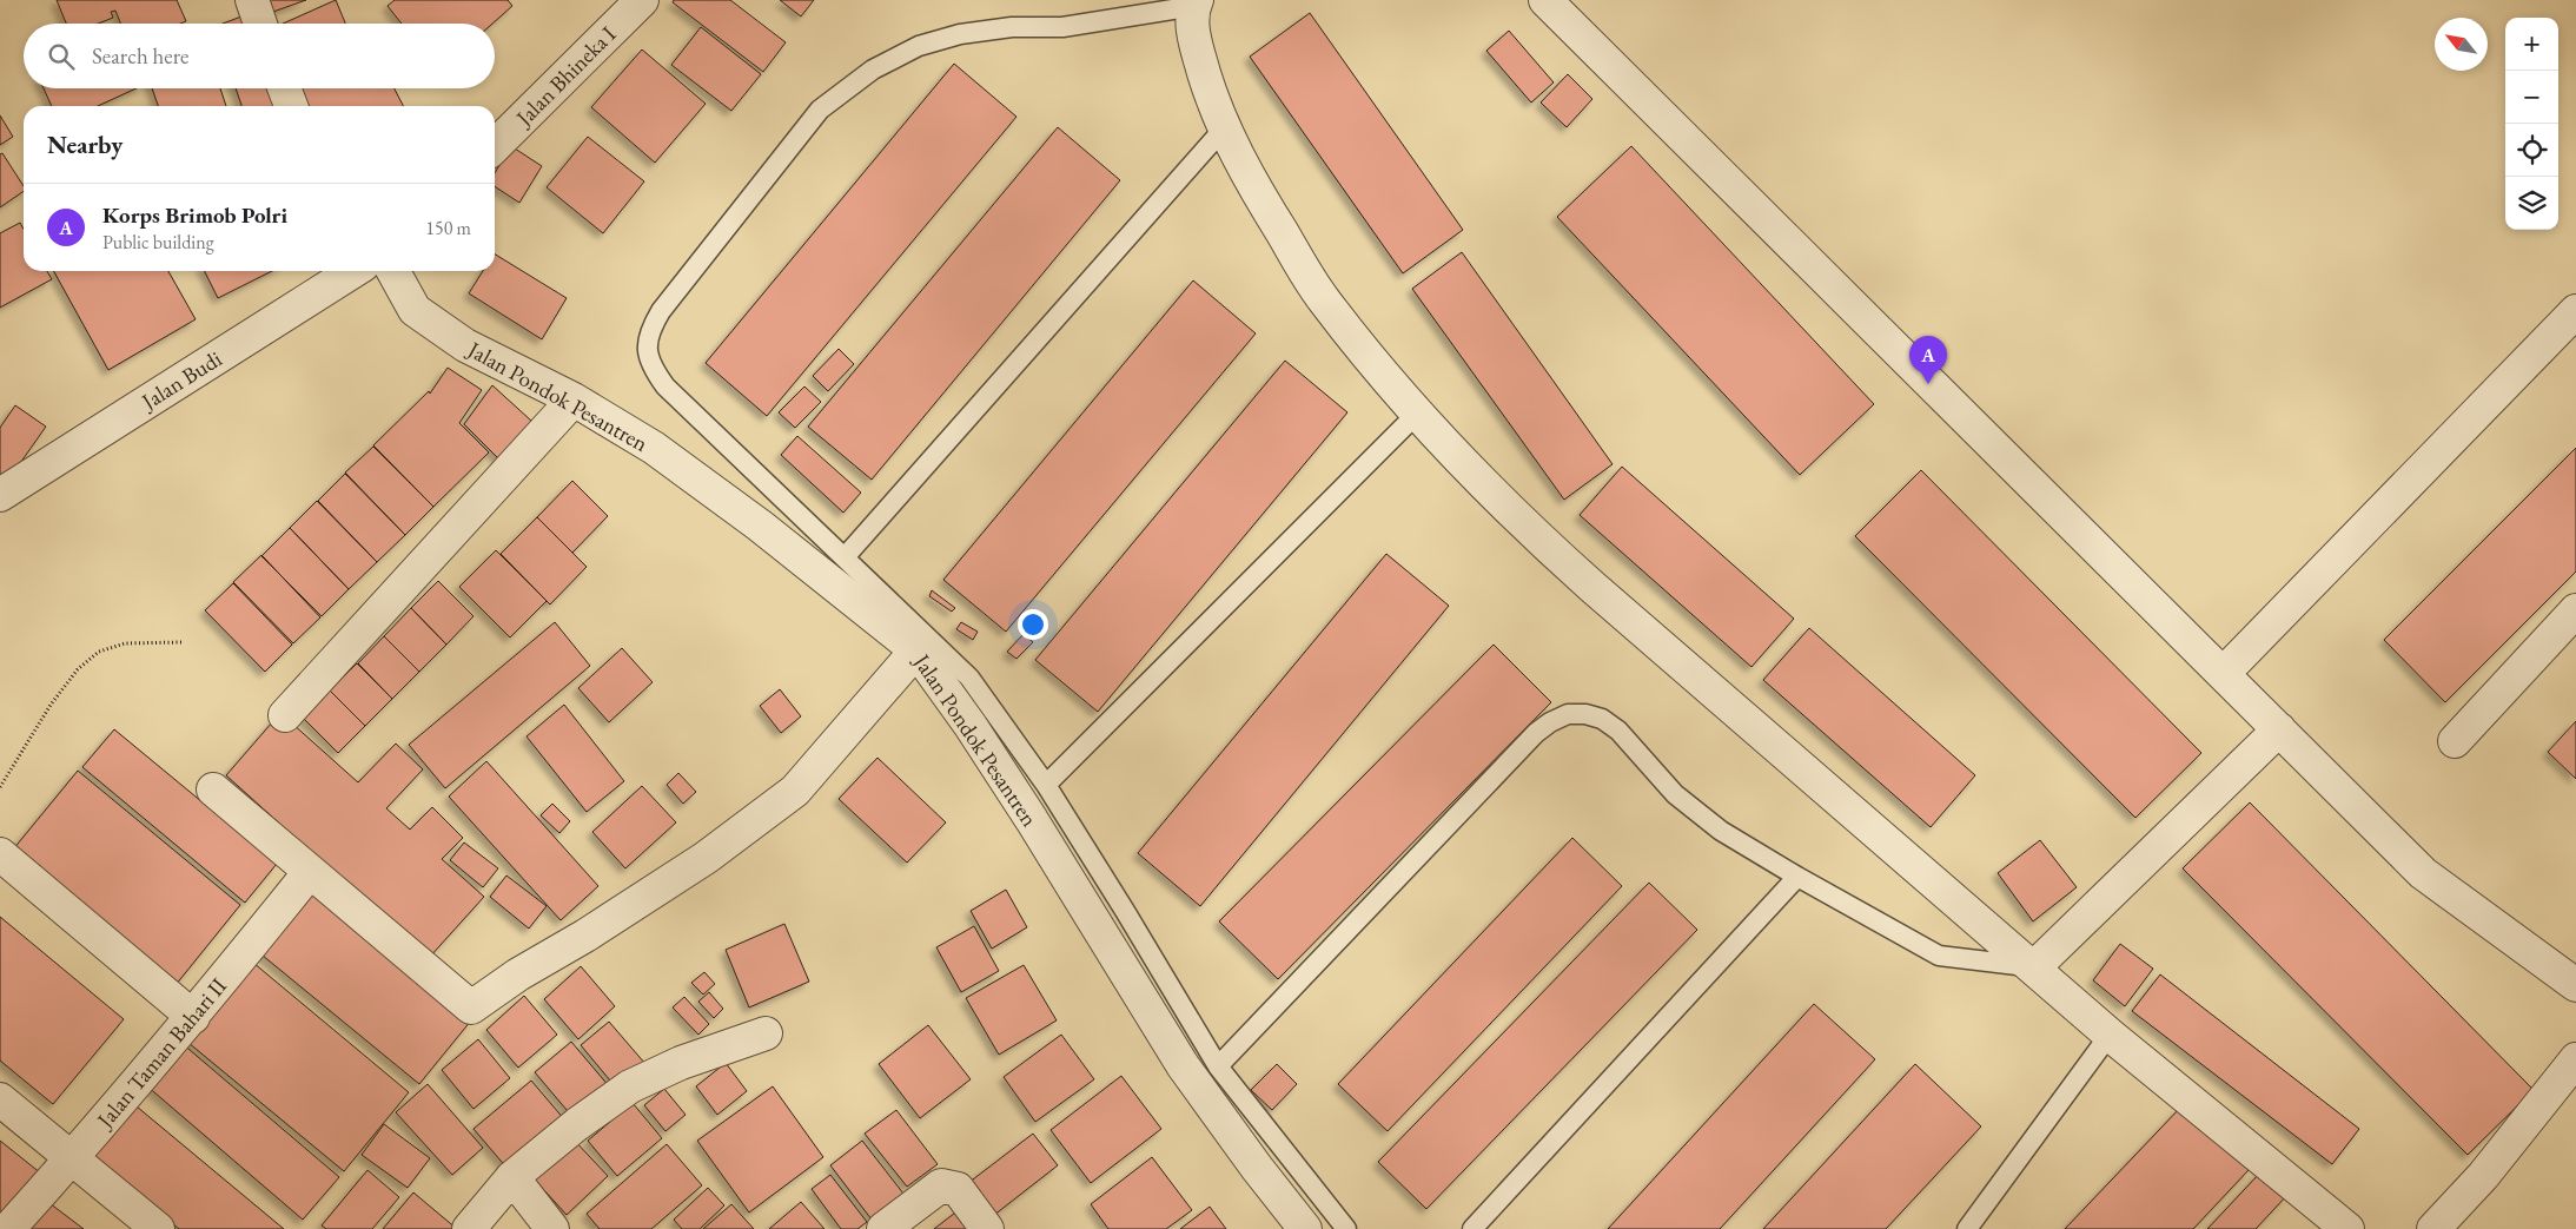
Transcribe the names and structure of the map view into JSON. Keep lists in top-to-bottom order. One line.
{"streets":{"street":["Jalan Bhineka I","Jalan Budi","Jalan Pondok Pesantren","Jalan Taman Bahari II"]},"north":"top left","page":{"map_buttons":["+","−"],"search":"Search here","heading":"Nearby","list":[{"mark":"A","name":"Korps Brimob Polri","note":"Public building","value":"150 m"}],"pins":"A"}}
